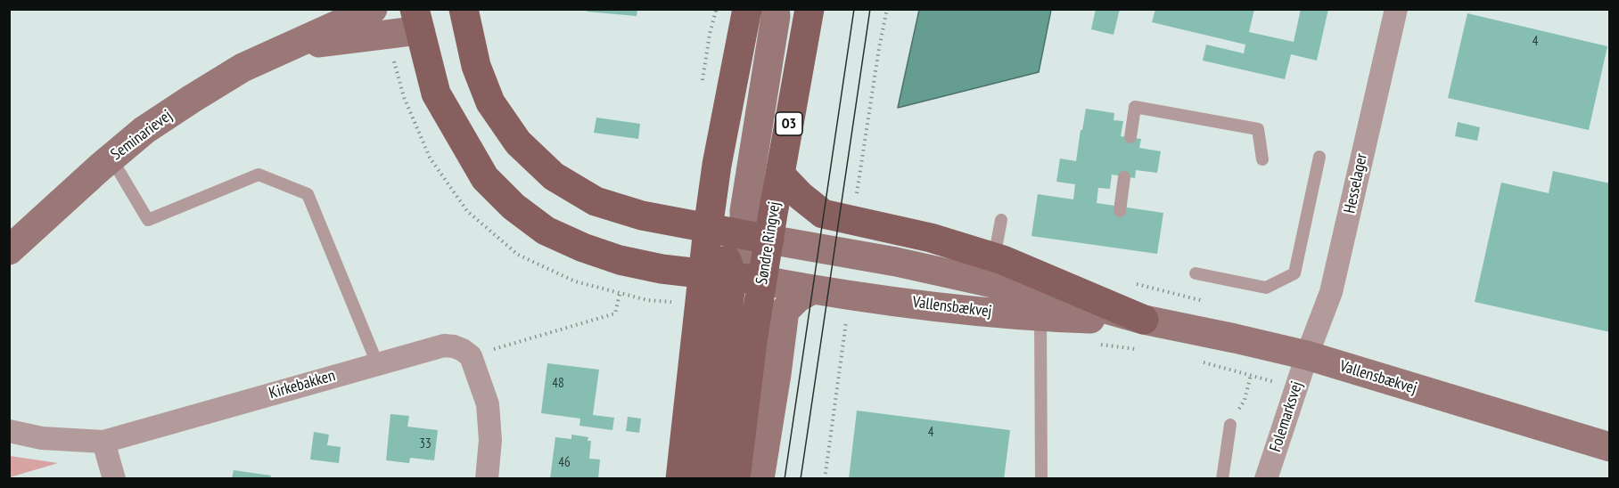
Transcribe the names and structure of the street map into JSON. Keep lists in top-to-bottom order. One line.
{"streets":{"main road":["O3","Søndre Ringvej"],"street":["Seminarievej","Hesselager","Vallensbækvej","Kirkebakken","Folemarksvej"]},"crossings":[["Hesselager","Vallensbækvej"],["Hesselager","Folemarksvej"],["Søndre Ringvej","Vallensbækvej"],["Vallensbækvej","Folemarksvej"]],"house_numbers":["4","48","4","33","46"]}
